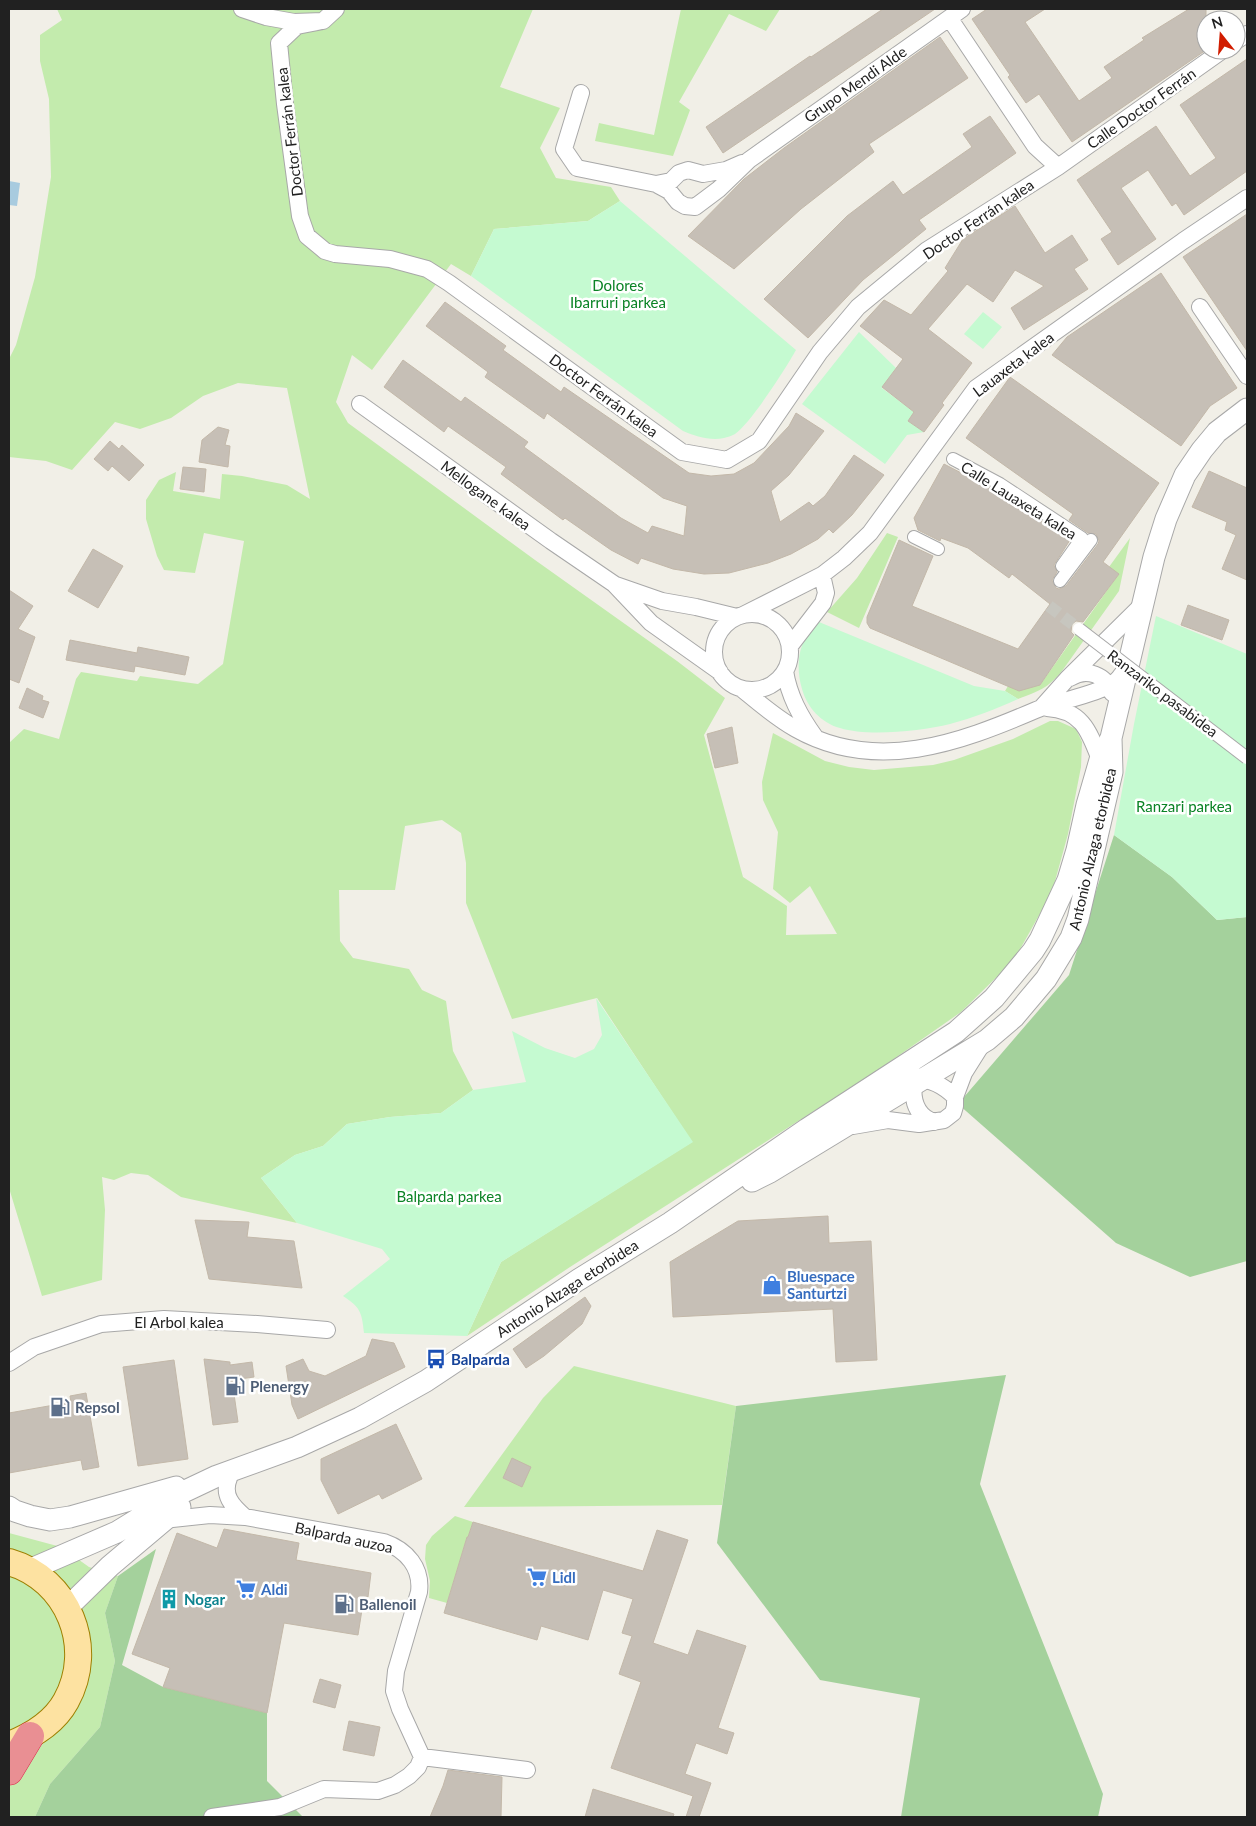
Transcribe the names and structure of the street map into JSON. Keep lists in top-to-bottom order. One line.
{"streets":{"street":["Grupo Mendi Alde","Calle Doctor Ferrán","Doctor Ferrán kalea","Lauaxeta kalea","Mellogane kalea","Calle Lauaxeta kalea","Ranzariko pasabidea","Antonio Alzaga etorbidea","El Arbol kalea","Balparda auzoa"]},"crossings":[["Calle Doctor Ferrán","Doctor Ferrán kalea"],["Lauaxeta kalea","Mellogane kalea"]],"parks":["Dolores Ibarruri parkea","Ranzari parkea","Balparda parkea"],"places":{"shop":["Bluespace Santurtzi"],"bus stop":["Balparda"],"fuel station":["Plenergy","Repsol","Ballenoil"],"supermarket":["Lidl","Aldi"],"building":["Nogar"]},"north":"top"}
